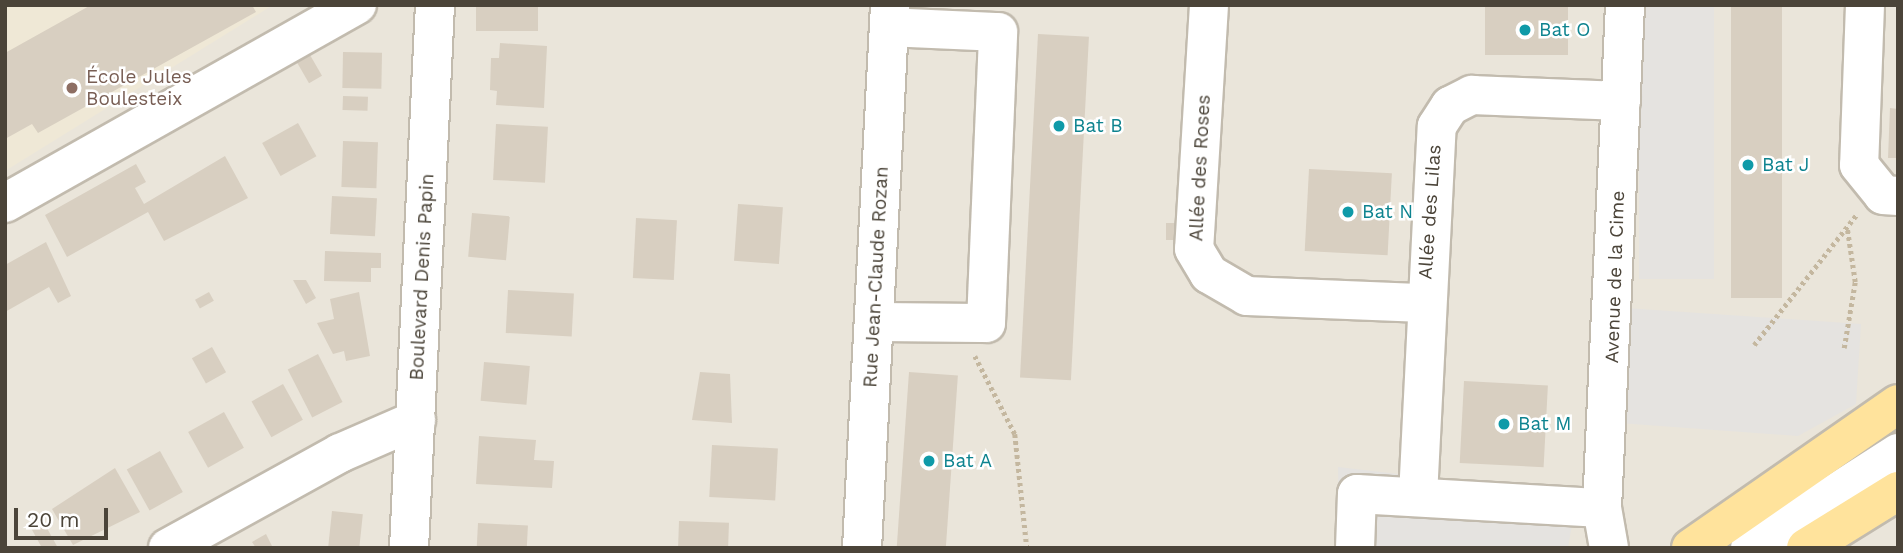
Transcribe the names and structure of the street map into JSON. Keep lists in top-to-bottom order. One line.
{"streets":{"street":["Allée des Roses","Allée des Lilas","Boulevard Denis Papin","Rue Jean-Claude Rozan","Avenue de la Cime"]},"crossings":[["Allée des Roses","Allée des Lilas"],["Allée des Lilas","Avenue de la Cime"]],"places":["Bat O","École Jules Boulesteix","Bat B","Bat J","Bat N","Bat M","Bat A"],"scale_bar":"20 m"}
